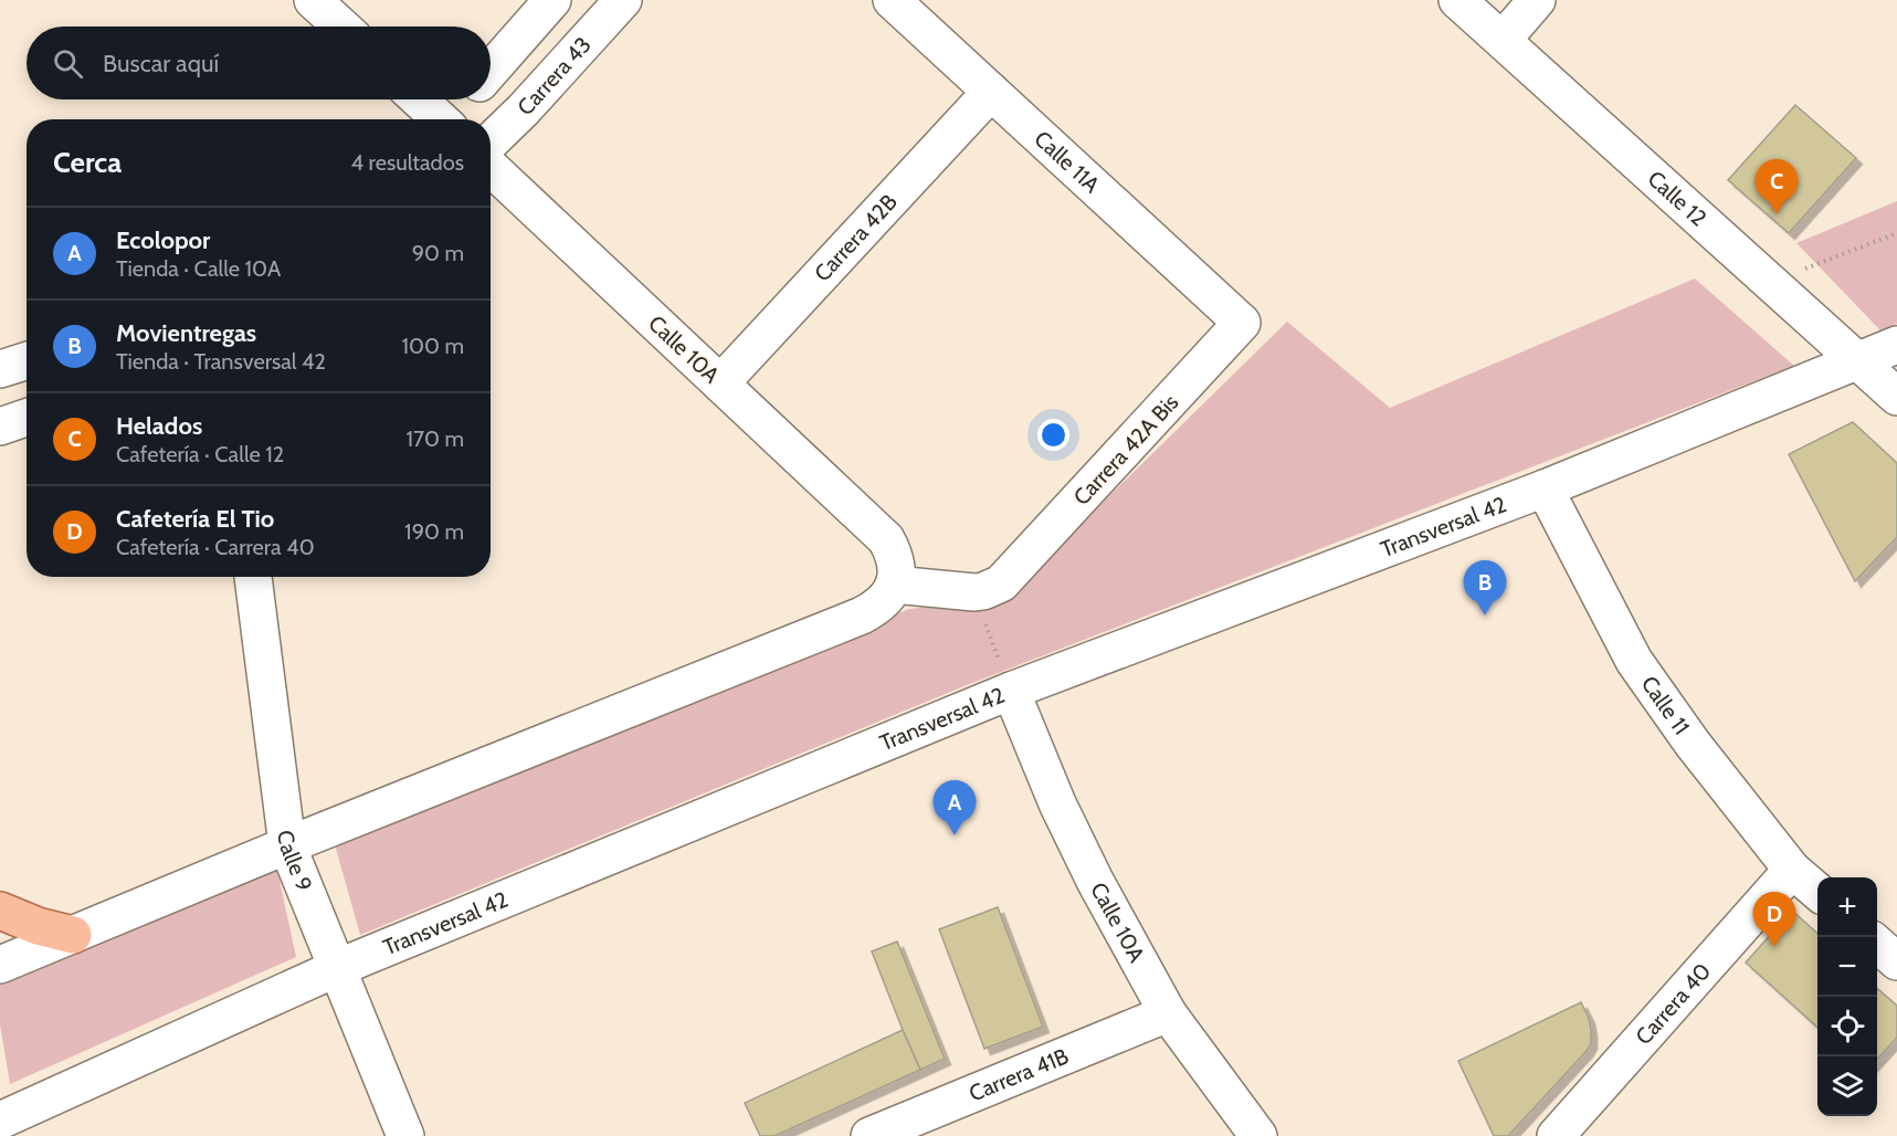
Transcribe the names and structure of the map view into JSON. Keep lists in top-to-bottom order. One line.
{"streets":{"street":["Carrera 43","Calle 11A","Calle 12","Carrera 42B","Calle 10A","Carrera 42A Bis","Transversal 42","Calle 11","Calle 9","Carrera 40","Carrera 41B"]},"crossings":[["Calle 11A","Carrera 42B"],["Calle 11A","Carrera 42A Bis"],["Calle 12","Transversal 42"],["Carrera 42B","Calle 10A"],["Calle 10A","Transversal 42"],["Calle 10A","Carrera 41B"],["Transversal 42","Calle 11"],["Transversal 42","Calle 9"],["Calle 11","Carrera 40"]],"page":{"search":"Buscar aquí","heading":["Cerca","4 resultados"],"pins":["C","B","A","D"],"list":[{"mark":"A","name":"Ecolopor","note":"Tienda · Calle 10A","value":"90 m"},{"mark":"B","name":"Movientregas","note":"Tienda · Transversal 42","value":"100 m"},{"mark":"C","name":"Helados","note":"Cafetería · Calle 12","value":"170 m"},{"mark":"D","name":"Cafetería El Tio","note":"Cafetería · Carrera 40","value":"190 m"}],"map_buttons":["+","−"]}}
